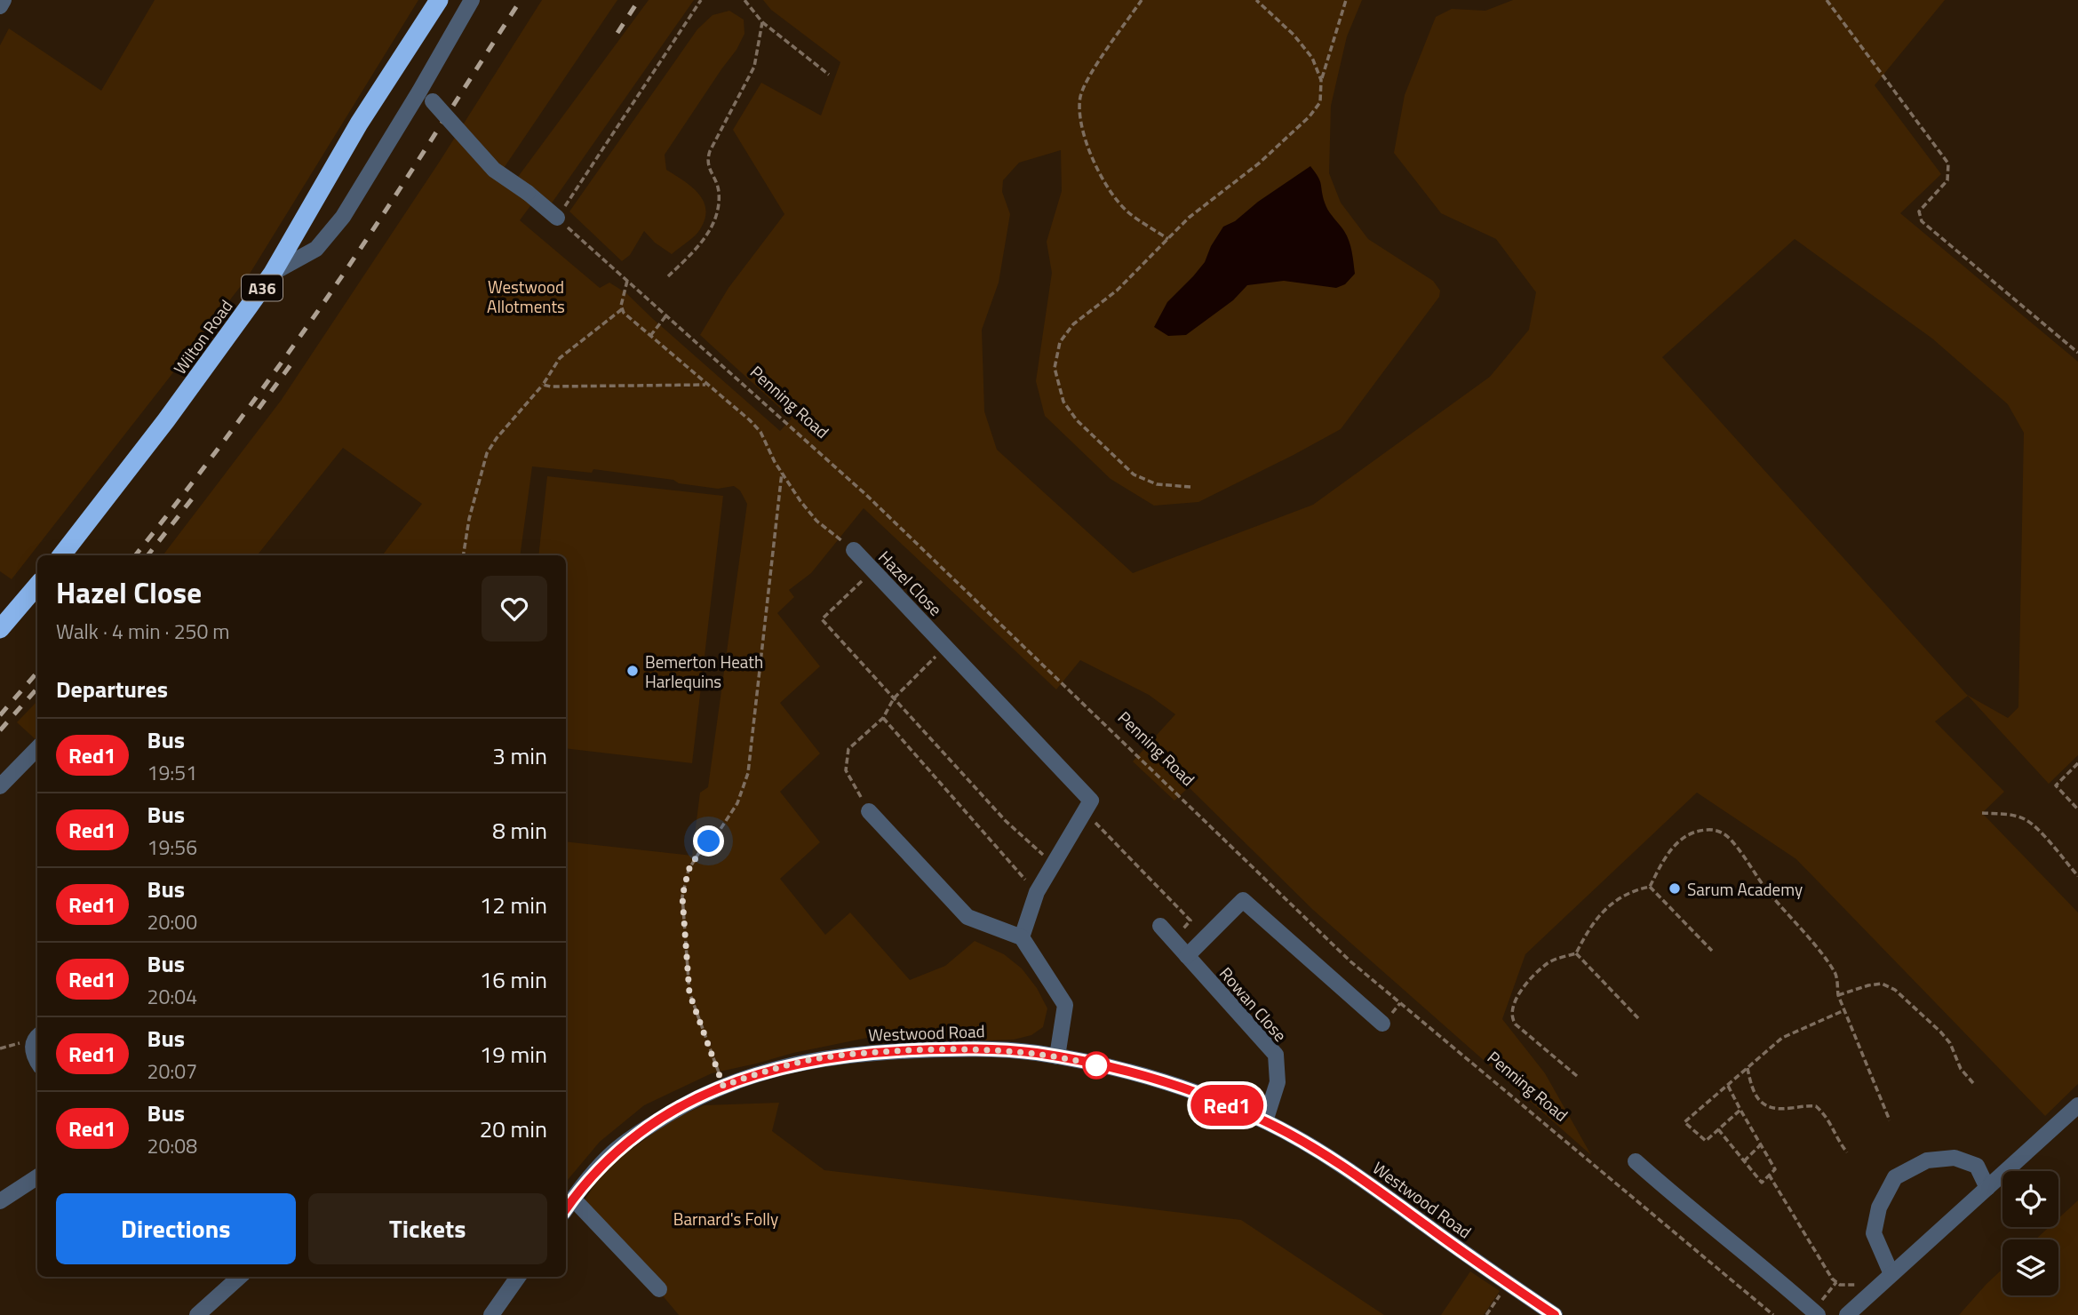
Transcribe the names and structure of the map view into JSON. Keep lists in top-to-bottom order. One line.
{"streets":{"highway":["A36","Wilton Road"],"street":["Hazel Close","Rowan Close","Westwood Road"],"path":["Penning Road"]},"crossings":[["Rowan Close","Westwood Road"]],"parks":["Westwood Allotments","Barnard's Folly"],"places":["Bemerton Heath Harlequins","Sarum Academy"],"lines":["bus line Red1"],"page":{"on_map":"Red1","heading":[["Hazel Close","Walk · 4 min · 250 m"],"Departures"],"list":[{"mark":"Red1","name":"Bus","note":"19:51","value":"3 min"},{"mark":"Red1","name":"Bus","note":"19:56","value":"8 min"},{"mark":"Red1","name":"Bus","note":"20:00","value":"12 min"},{"mark":"Red1","name":"Bus","note":"20:04","value":"16 min"},{"mark":"Red1","name":"Bus","note":"20:07","value":"19 min"},{"mark":"Red1","name":"Bus","note":"20:08","value":"20 min"}],"buttons":["Directions","Tickets"]}}
